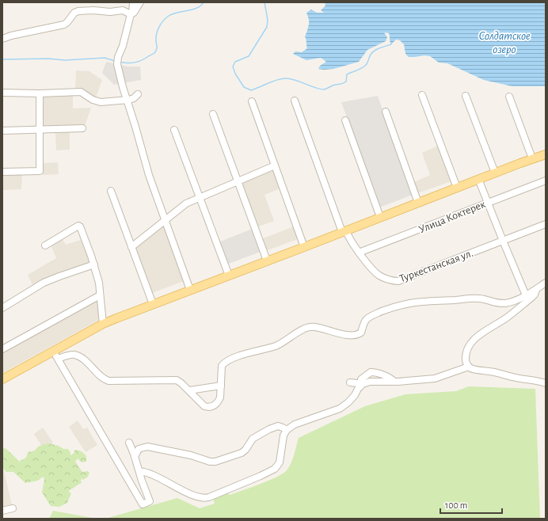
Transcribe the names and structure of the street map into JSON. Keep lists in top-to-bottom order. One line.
{"streets":{"street":["Улица Коктерек","Туркестанская ул."]},"crossings":[["Улица Коктерек","Туркестанская ул."]],"water":["Солдатское озеро"],"scale_bar":"100 m"}
